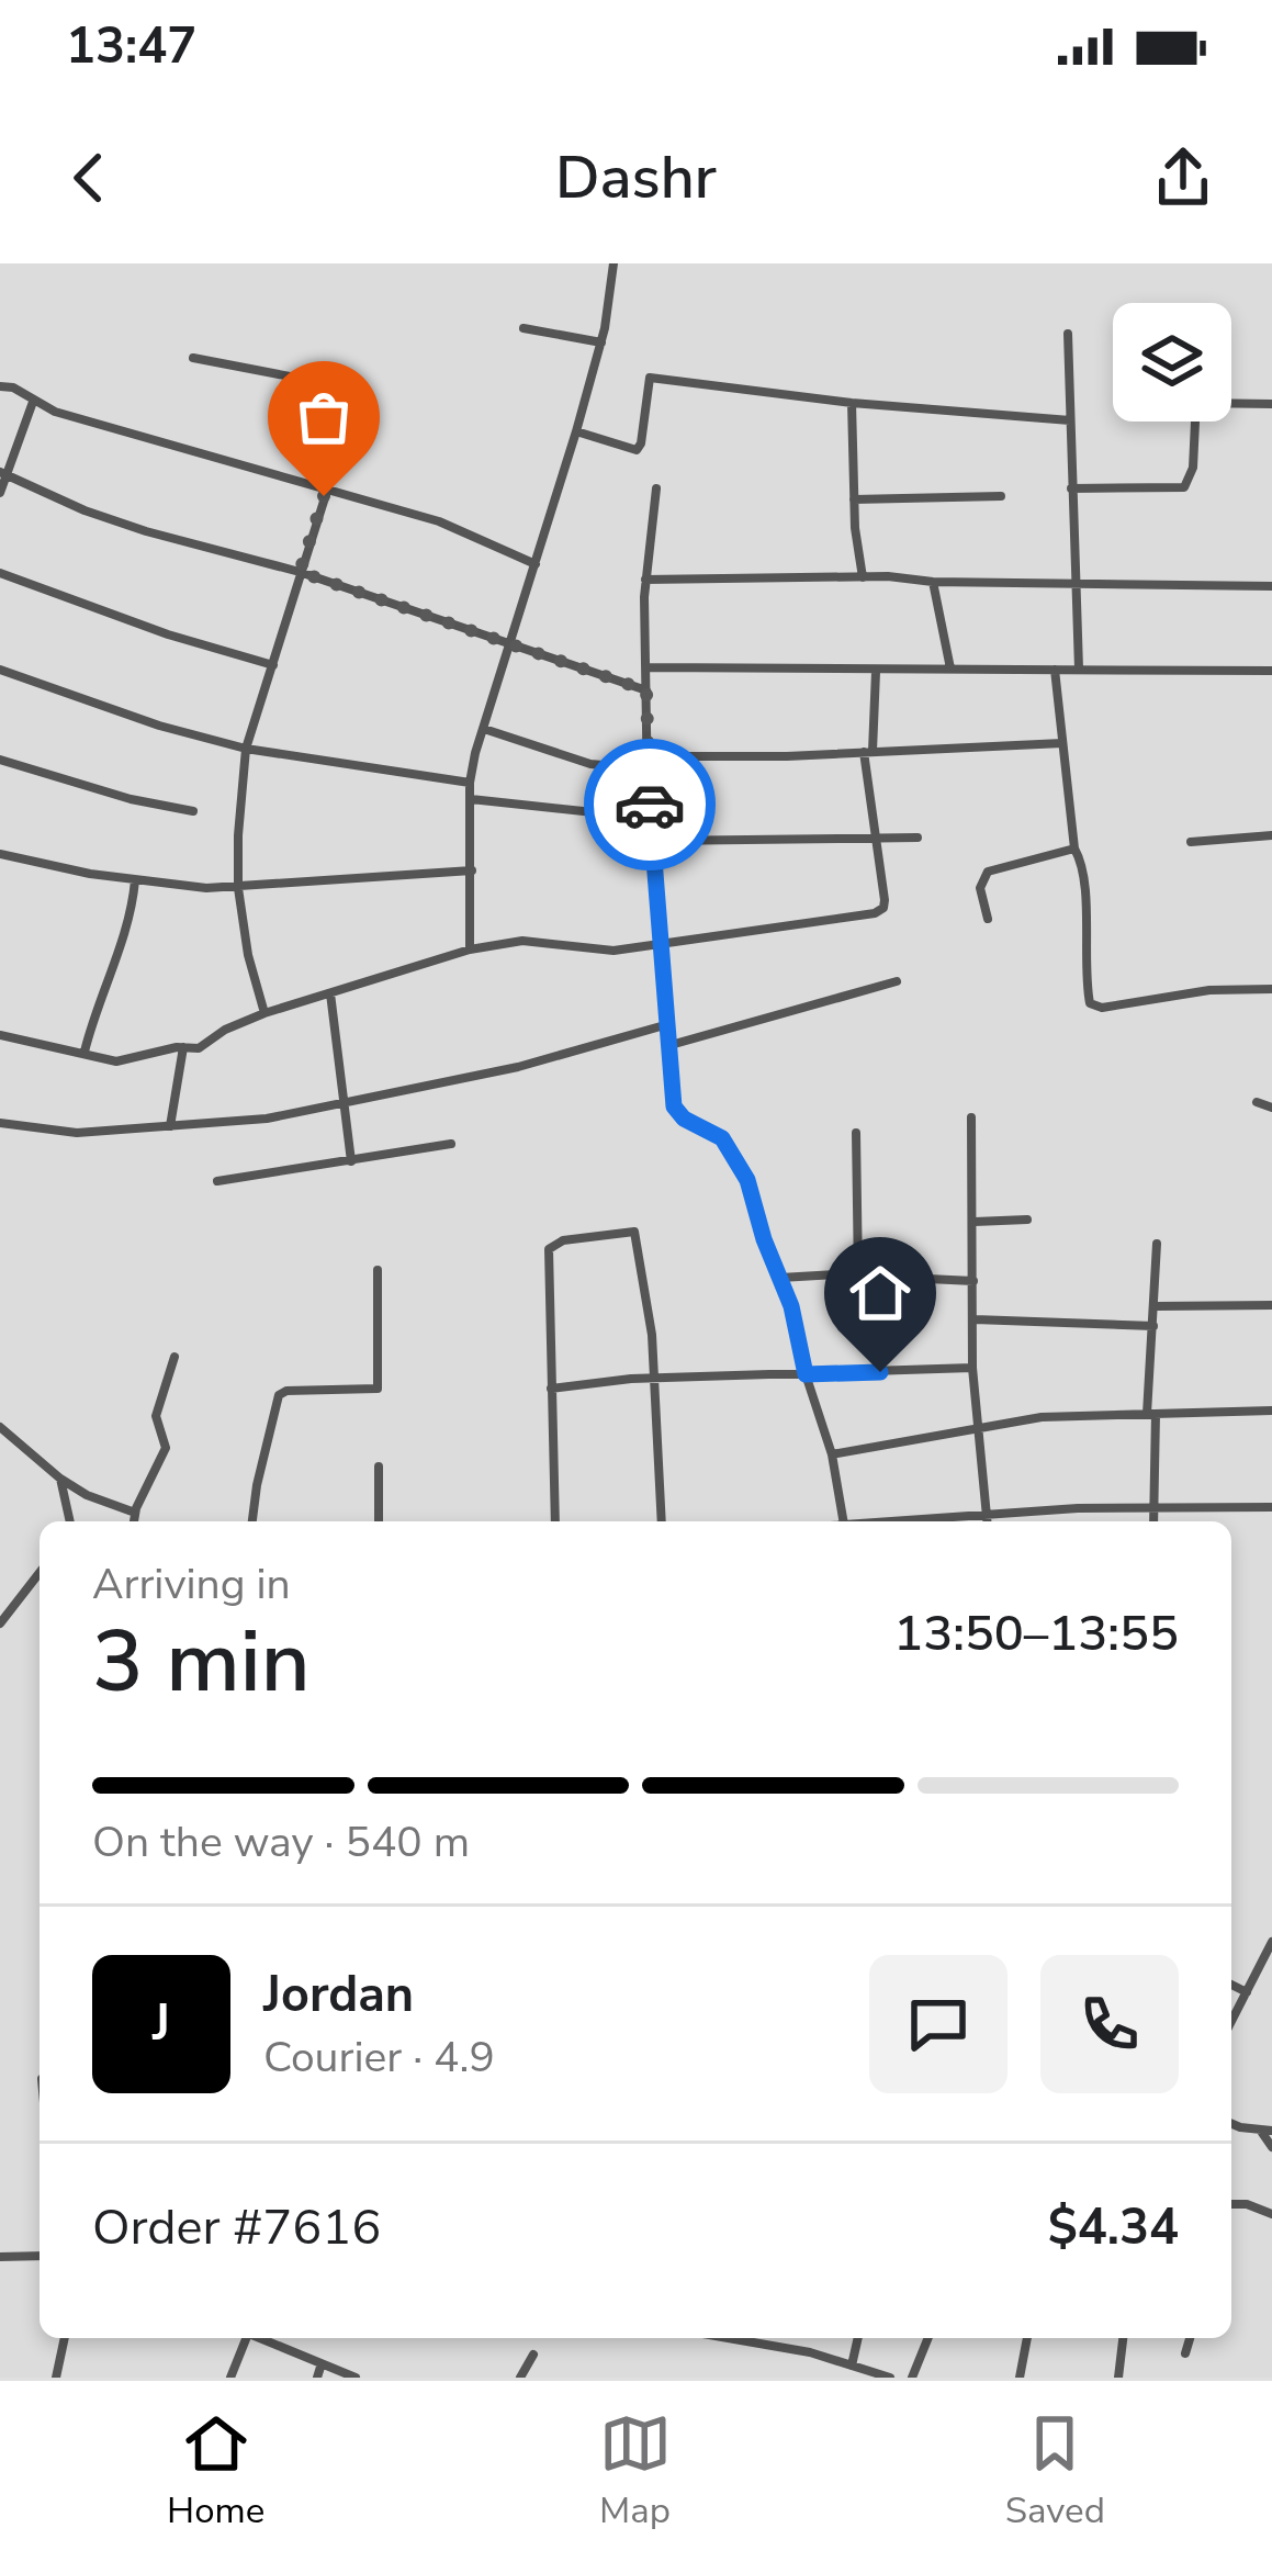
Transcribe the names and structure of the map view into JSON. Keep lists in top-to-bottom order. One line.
{"page":{"status":"13:47","header":"Dashr","heading":["3 min","Arriving in","13:50–13:55"],"panel":["Jordan","Courier · 4.9","Order #7616","$4.34"],"bar":"On the way · 540 m","round":"J","tabs":["Home","Map","Saved"]}}
